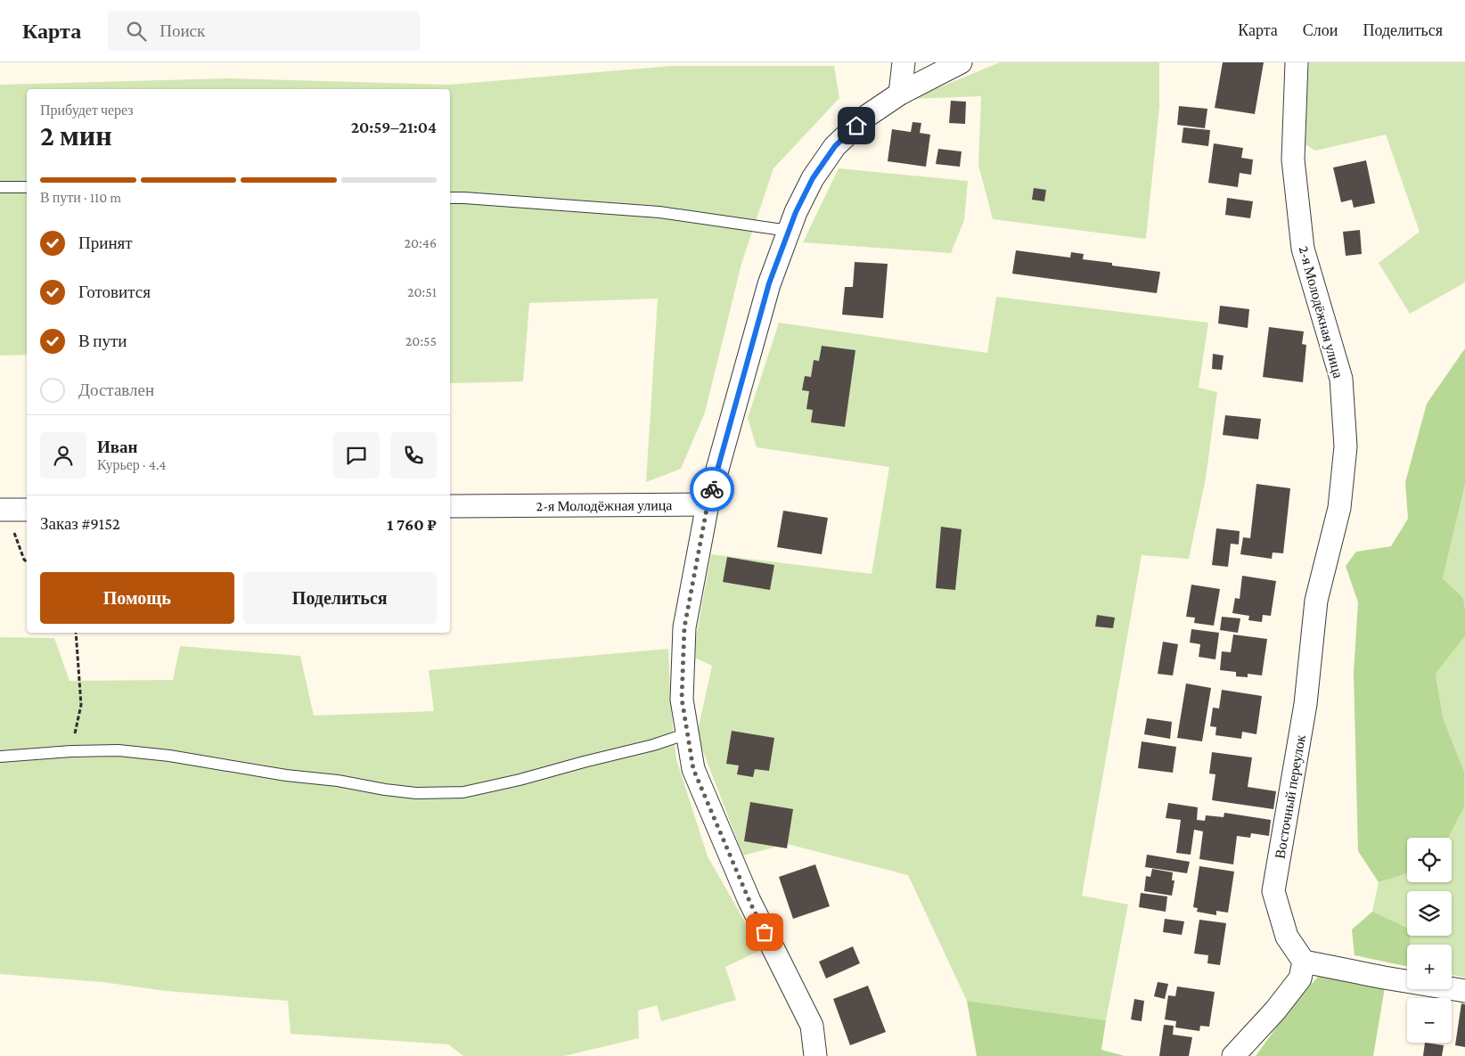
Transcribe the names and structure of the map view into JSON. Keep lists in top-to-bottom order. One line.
{"streets":{"street":["2-я Молодёжная улица","Восточный переулок"]},"crossings":[["2-я Молодёжная улица","Восточный переулок"]],"page":{"header":"Карта","search":"Поиск","nav":["Карта","Слои","Поделиться"],"heading":["2 мин","Прибудет через","20:59–21:04"],"panel":["Иван","Курьер · 4.4","Заказ #9152","1 760 ₽"],"bar":"В пути · 110 m","list":[["Принят","20:46"],["Готовится","20:51"],["В пути","20:55"],"Доставлен"],"buttons":["Помощь","Поделиться"],"map_buttons":["+","−"]}}
